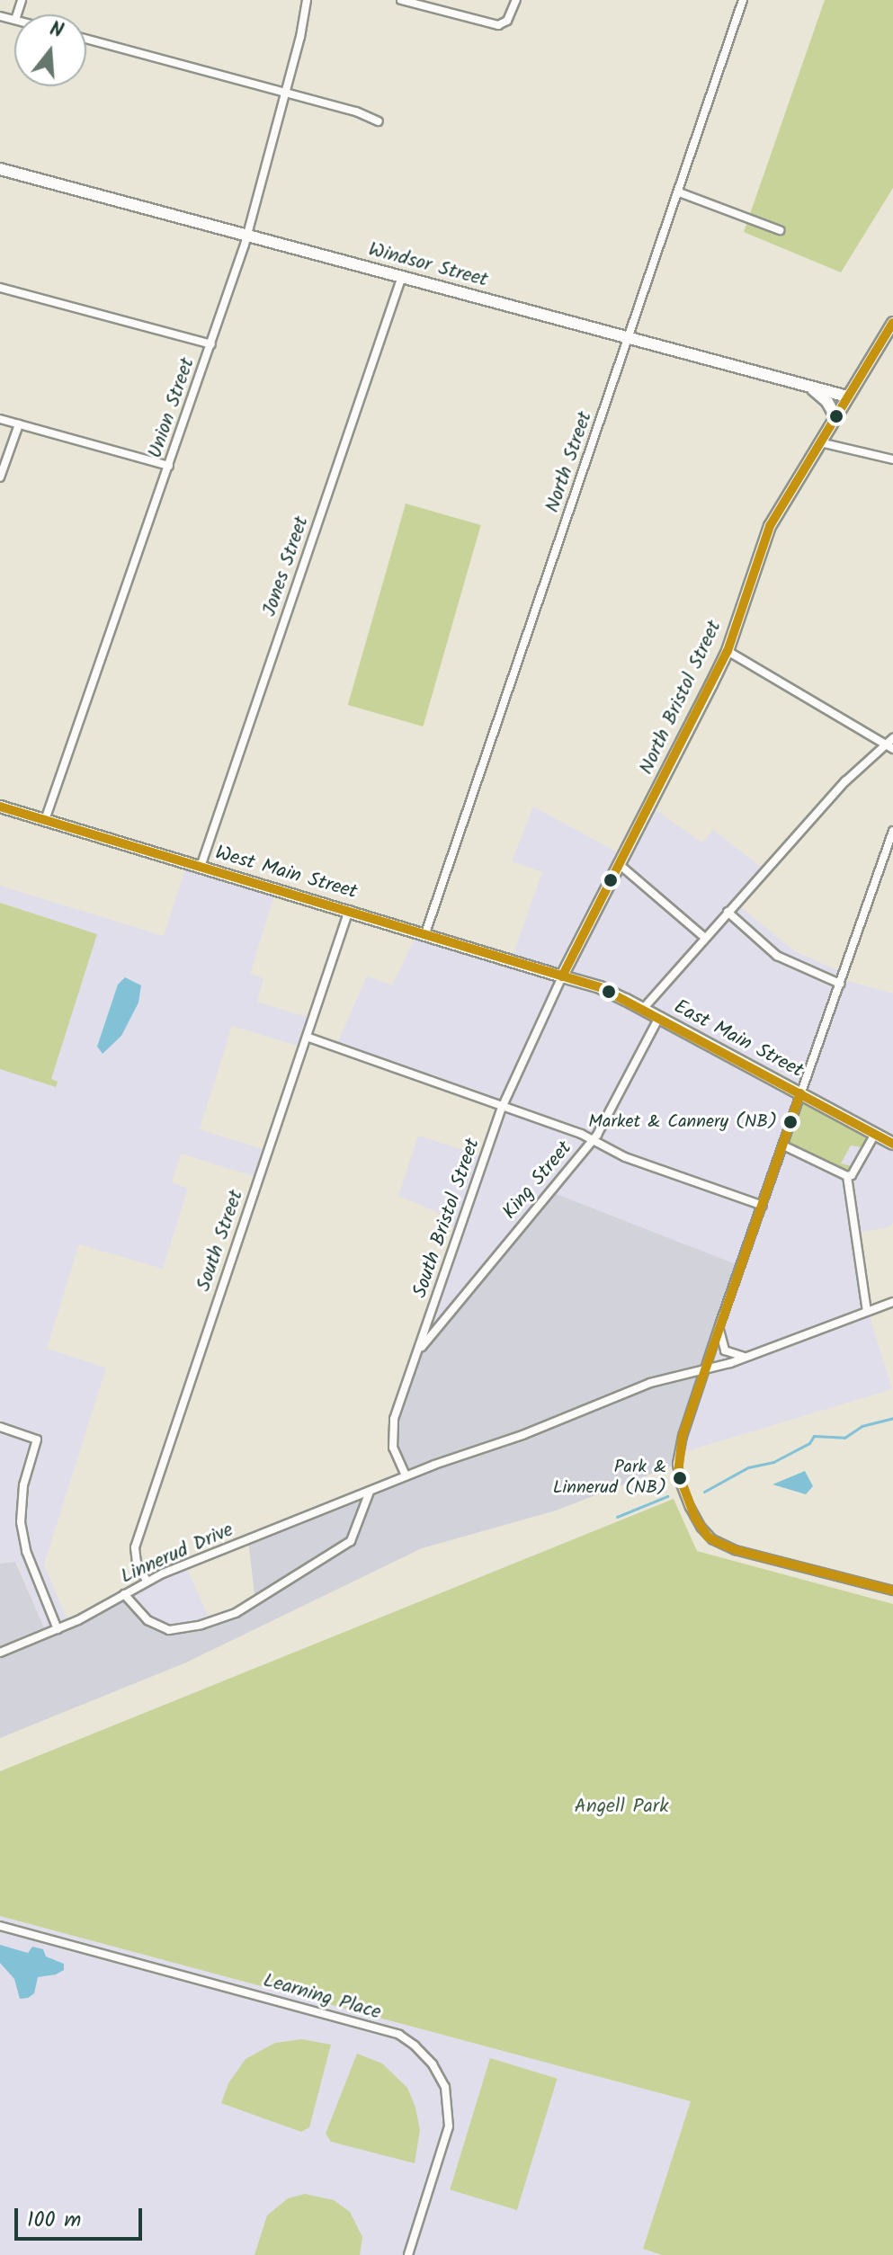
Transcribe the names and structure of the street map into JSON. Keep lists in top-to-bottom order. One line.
{"streets":{"main road":["Windsor Street","North Bristol Street","West Main Street","East Main Street"],"street":["Union Street","North Street","Jones Street","King Street","South Bristol Street","South Street","Linnerud Drive","Learning Place"]},"crossings":[["Windsor Street","Union Street"],["Windsor Street","North Street"],["Windsor Street","Jones Street"],["Windsor Street","North Bristol Street"],["Union Street","West Main Street"],["North Street","West Main Street"],["Jones Street","West Main Street"],["North Bristol Street","West Main Street"],["North Bristol Street","East Main Street"],["North Bristol Street","South Bristol Street"],["West Main Street","East Main Street"],["West Main Street","South Bristol Street"],["West Main Street","South Street"],["East Main Street","King Street"],["East Main Street","South Bristol Street"],["King Street","South Bristol Street"],["South Bristol Street","Linnerud Drive"],["South Street","Linnerud Drive"]],"parks":["Angell Park"],"places":["Market & Cannery (NB)","Park & Linnerud (NB)"],"scale_bar":"100 m","north":"top"}
